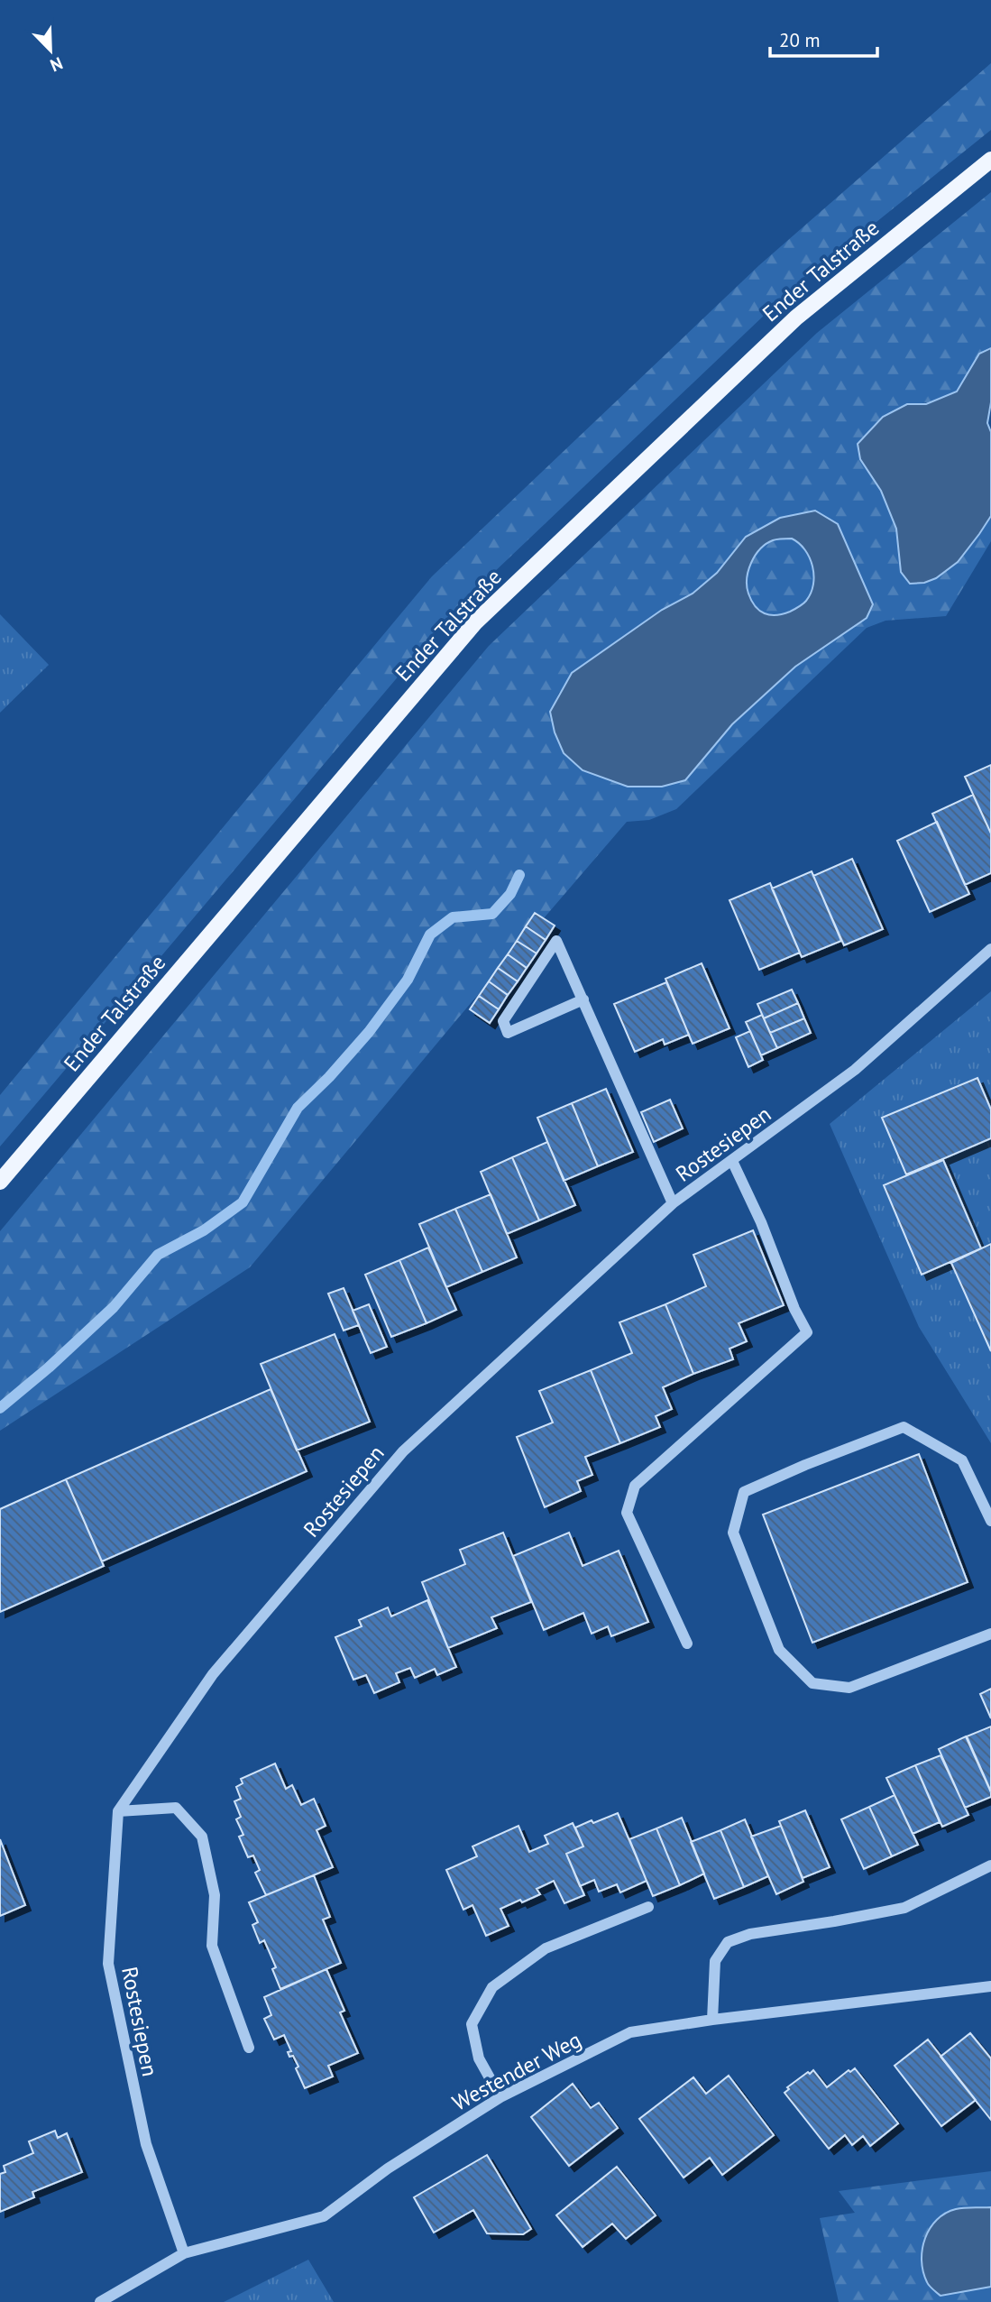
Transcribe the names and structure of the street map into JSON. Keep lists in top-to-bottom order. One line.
{"streets":{"main road":["Ender Talstraße"],"street":["Rostesiepen","Westender Weg"]},"crossings":[["Rostesiepen","Westender Weg"]],"scale_bar":"20 m","north":"bottom right"}
